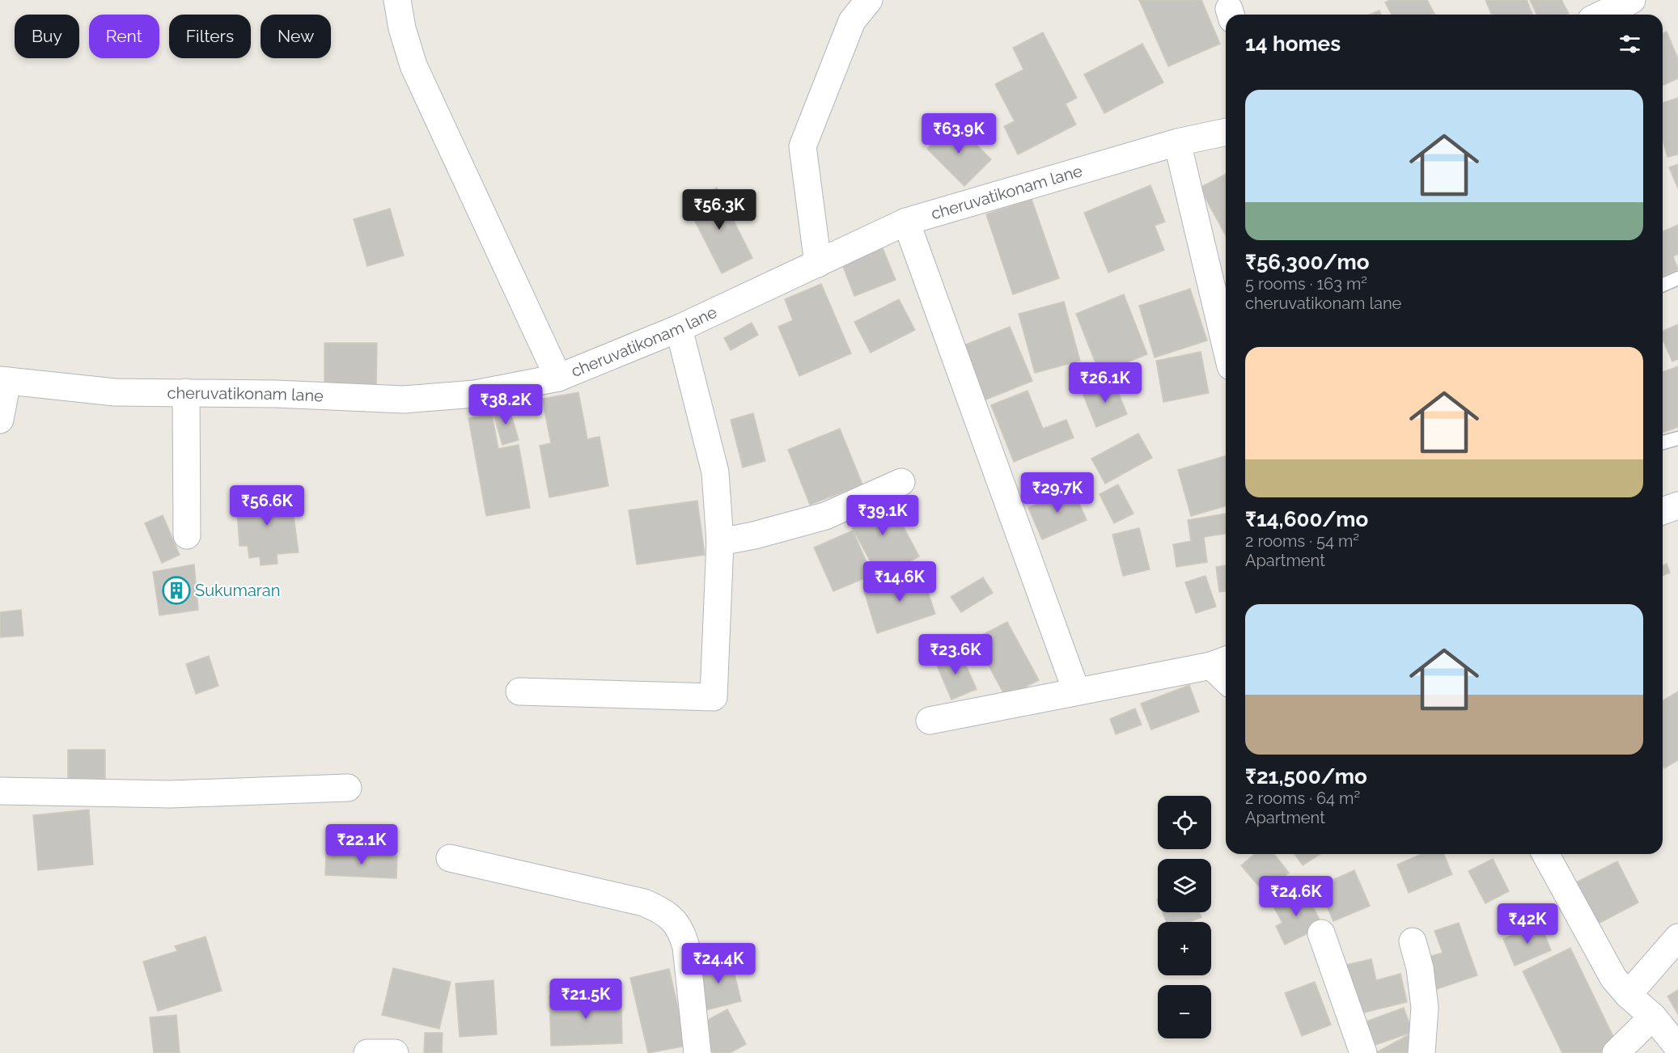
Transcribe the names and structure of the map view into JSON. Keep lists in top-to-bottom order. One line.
{"streets":{"street":["cheruvatikonam lane"]},"places":{"building":["Sukumaran"]},"page":{"chip":["Buy","Rent","Filters","New"],"heading":"14 homes","list":[{"name":"₹56,300/mo","note":"5 rooms · 163 m² · cheruvatikonam lane"},{"name":"₹14,600/mo","note":"2 rooms · 54 m² · Apartment"},{"name":"₹21,500/mo","note":"2 rooms · 64 m² · Apartment"}],"price":["₹63.9K","₹56.3K","₹26.1K","₹38.2K","₹29.7K","₹56.6K","₹39.1K","₹14.6K","₹23.6K","₹22.1K","₹24.6K","₹42K","₹24.4K","₹21.5K"],"map_buttons":["+","−"]}}
